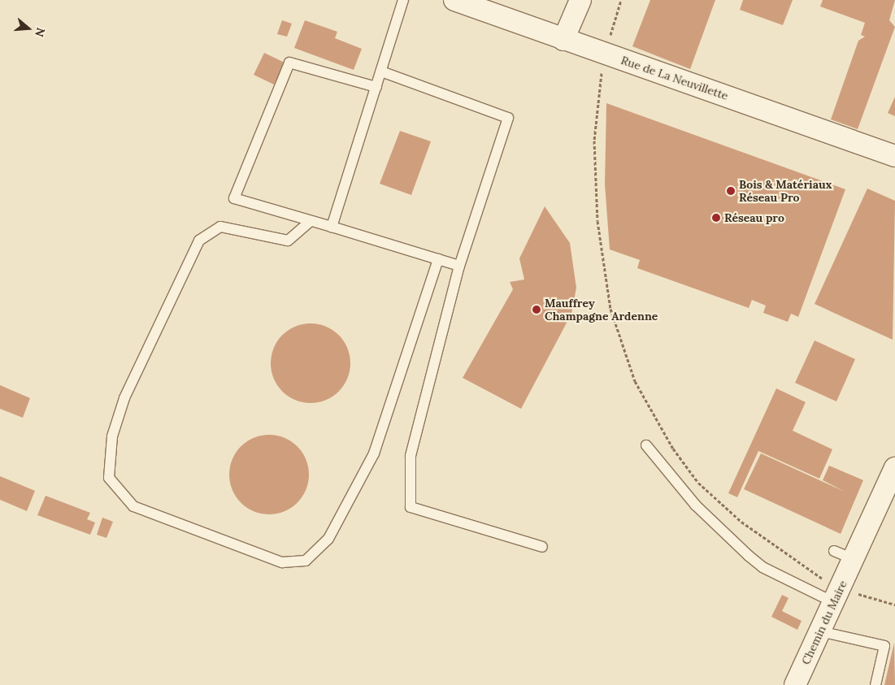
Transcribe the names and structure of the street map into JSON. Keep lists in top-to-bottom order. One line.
{"streets":{"street":["Rue de La Neuvillette","Chemin du Maire"]},"places":["Bois & Matériaux Réseau Pro","Réseau pro","Mauffrey Champagne Ardenne"],"north":"right"}
